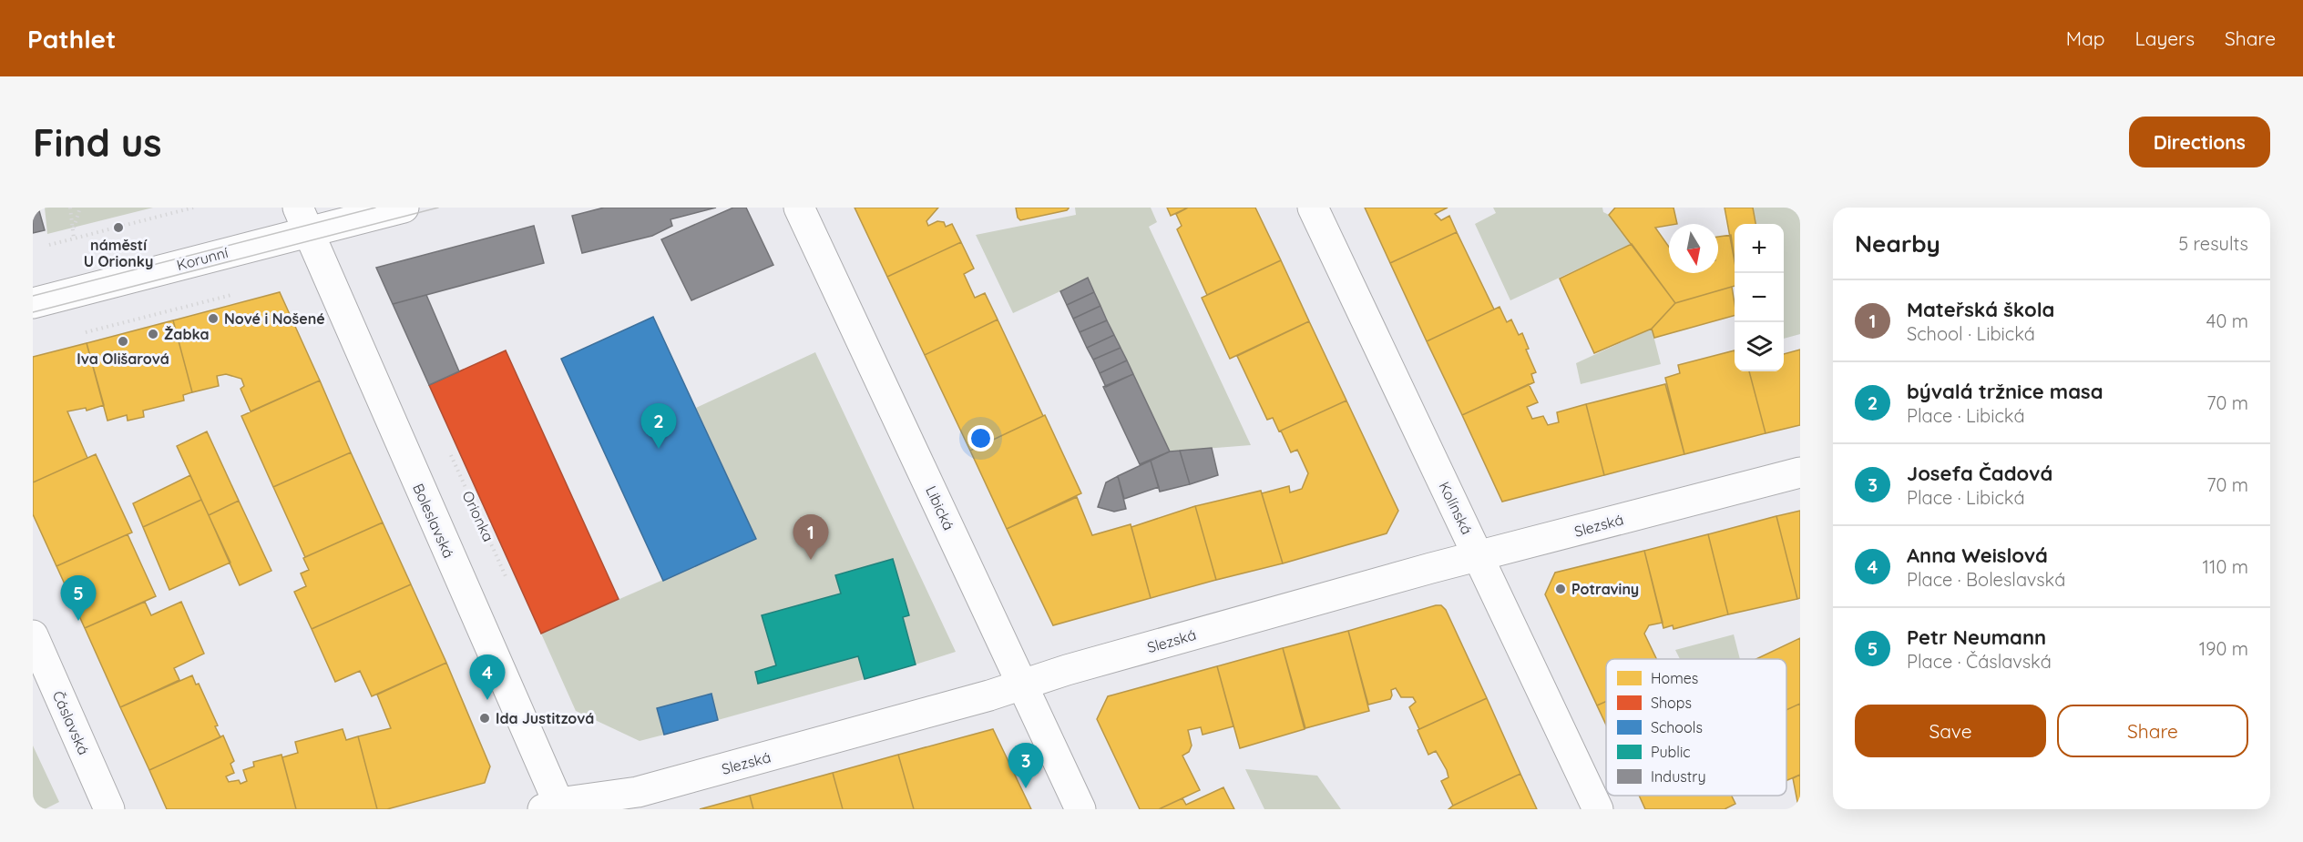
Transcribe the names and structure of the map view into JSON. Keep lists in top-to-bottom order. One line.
{"streets":{"street":["Korunní","Libická","Kolínská","Boleslavská","Slezská","Čáslavská"],"path":["Orionka"]},"crossings":[["Korunní","Boleslavská"],["Libická","Slezská"],["Kolínská","Slezská"],["Boleslavská","Slezská"]],"places":["náměstí U Orionky","Nové i Nošené","Žabka","Iva Olišarová","Potraviny","Ida Justitzová"],"legend":["Homes","Shops","Schools","Public","Industry"],"north":"bottom","page":{"header":"Pathlet","nav":["Map","Layers","Share"],"buttons":["Directions",["Save","Share"]],"title":"Find us","heading":["Nearby","5 results"],"map_buttons":["+","−"],"list":[{"mark":"1","name":"Mateřská škola","note":"School · Libická","value":"40 m"},{"mark":"2","name":"bývalá tržnice masa","note":"Place · Libická","value":"70 m"},{"mark":"3","name":"Josefa Čadová","note":"Place · Libická","value":"70 m"},{"mark":"4","name":"Anna Weislová","note":"Place · Boleslavská","value":"110 m"},{"mark":"5","name":"Petr Neumann","note":"Place · Čáslavská","value":"190 m"}],"pins":["2","1","5","4","3"]}}
